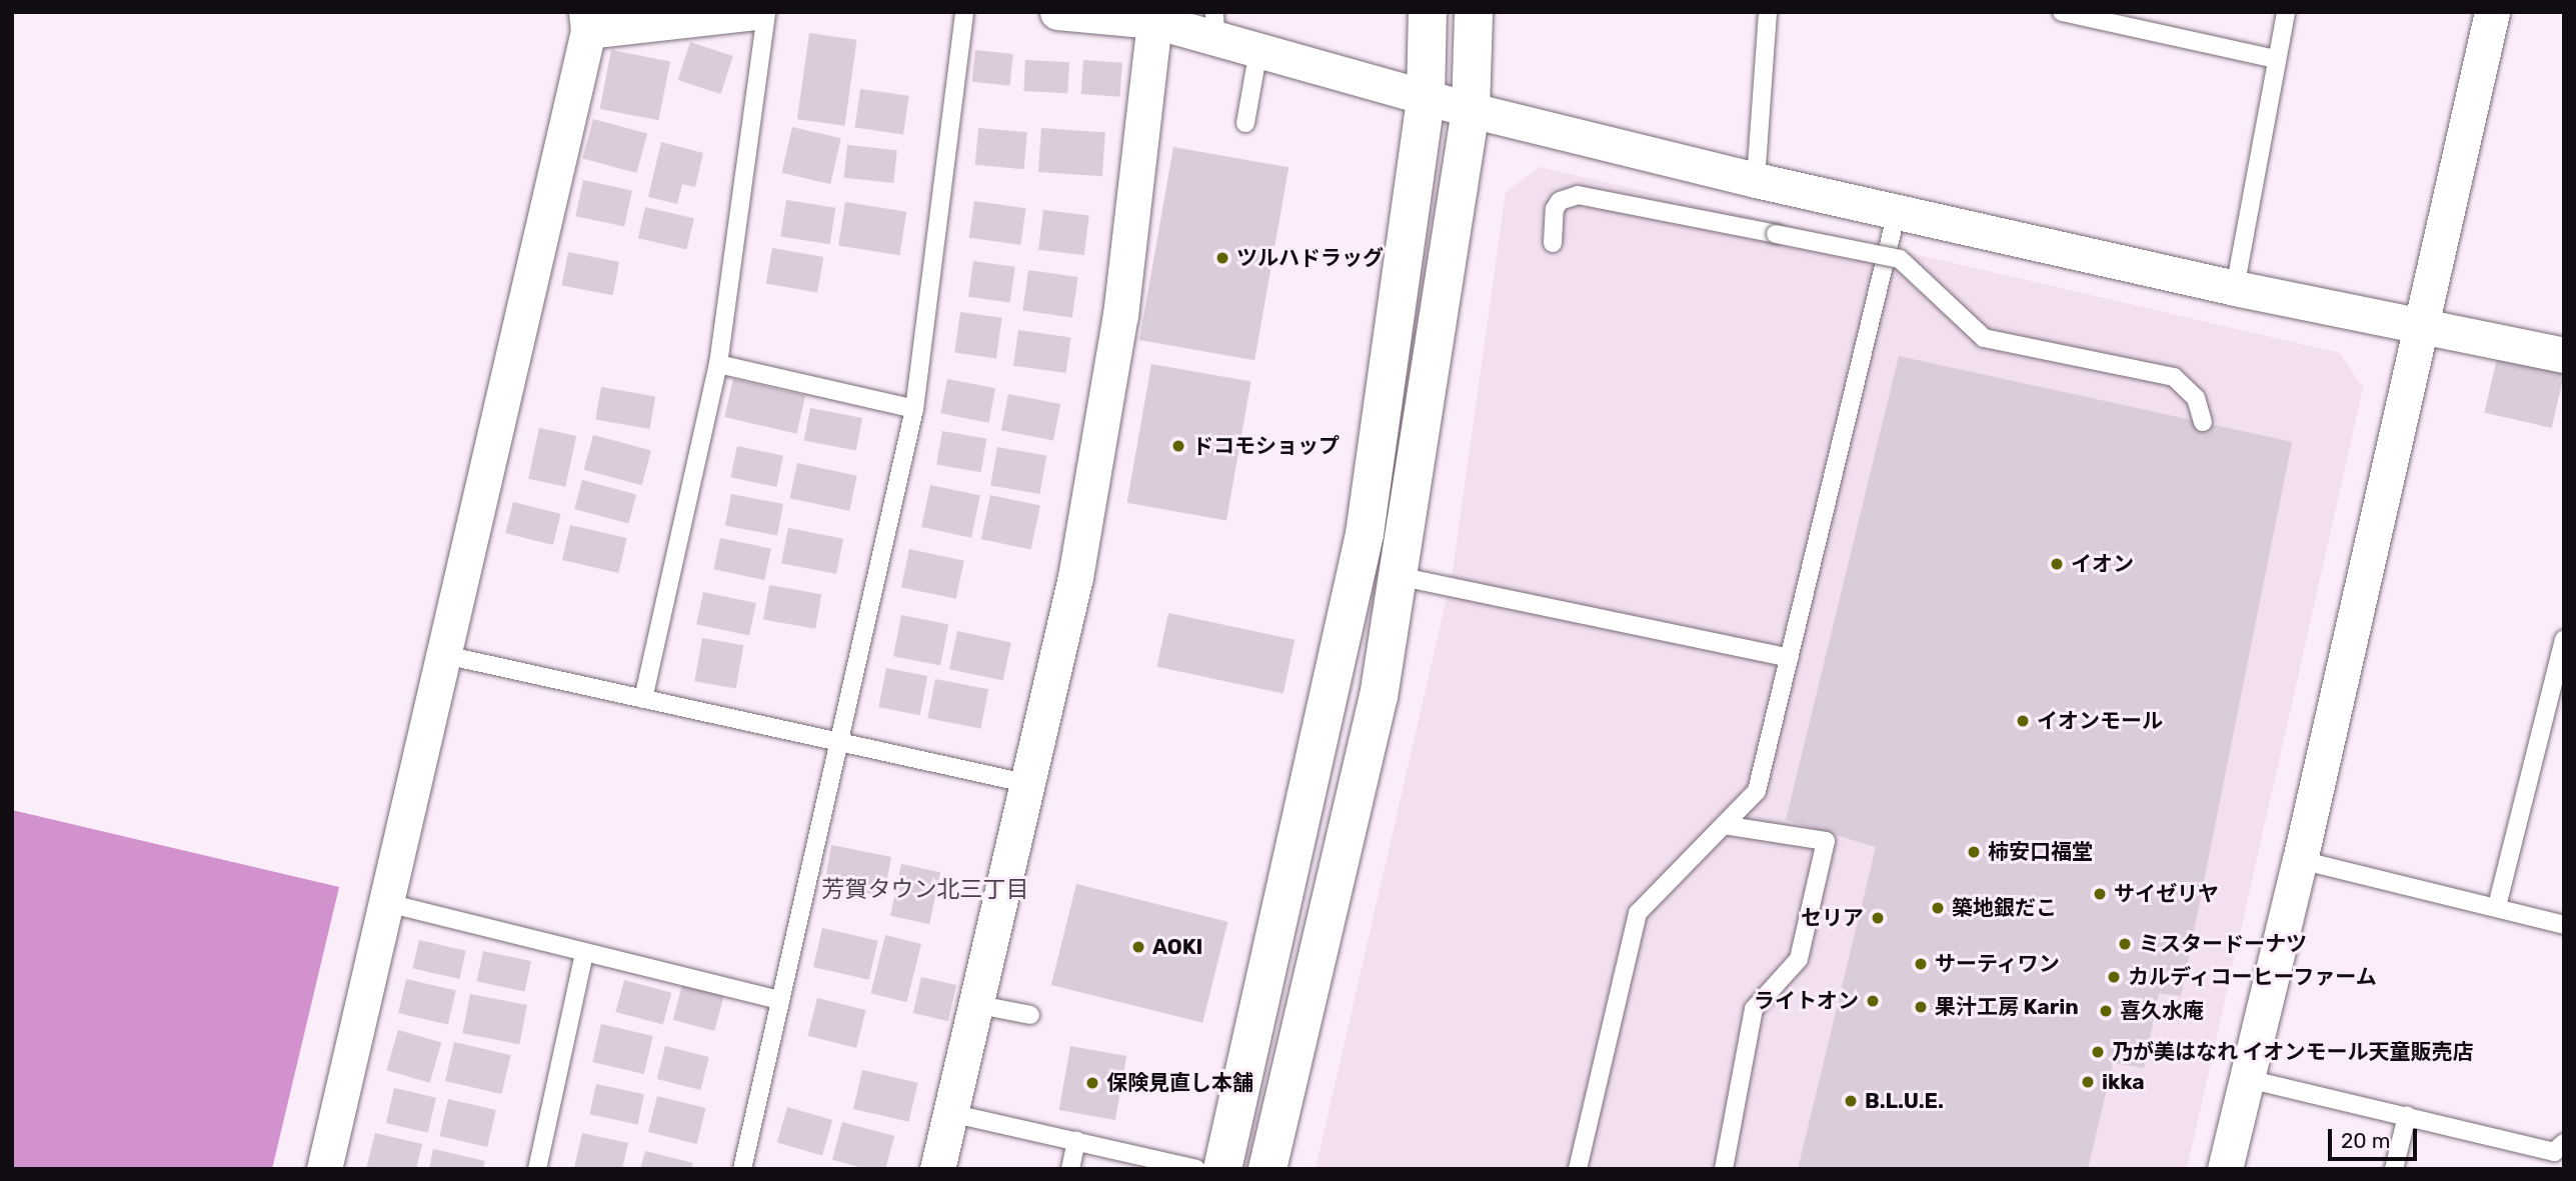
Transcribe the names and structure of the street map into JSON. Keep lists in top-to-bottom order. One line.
{"districts":["芳賀タウン北三丁目"],"places":["ツルハドラッグ","ドコモショップ","イオン","イオンモール","柿安口福堂","サイゼリヤ","築地銀だこ","セリア","ミスタードーナツ","AOKI","サーティワン","カルディコーヒーファーム","ライトオン","果汁工房 Karin","喜久水庵","乃が美はなれ イオンモール天童販売店","ikka","保険見直し本舗","B.L.U.E."],"scale_bar":"20 m"}
